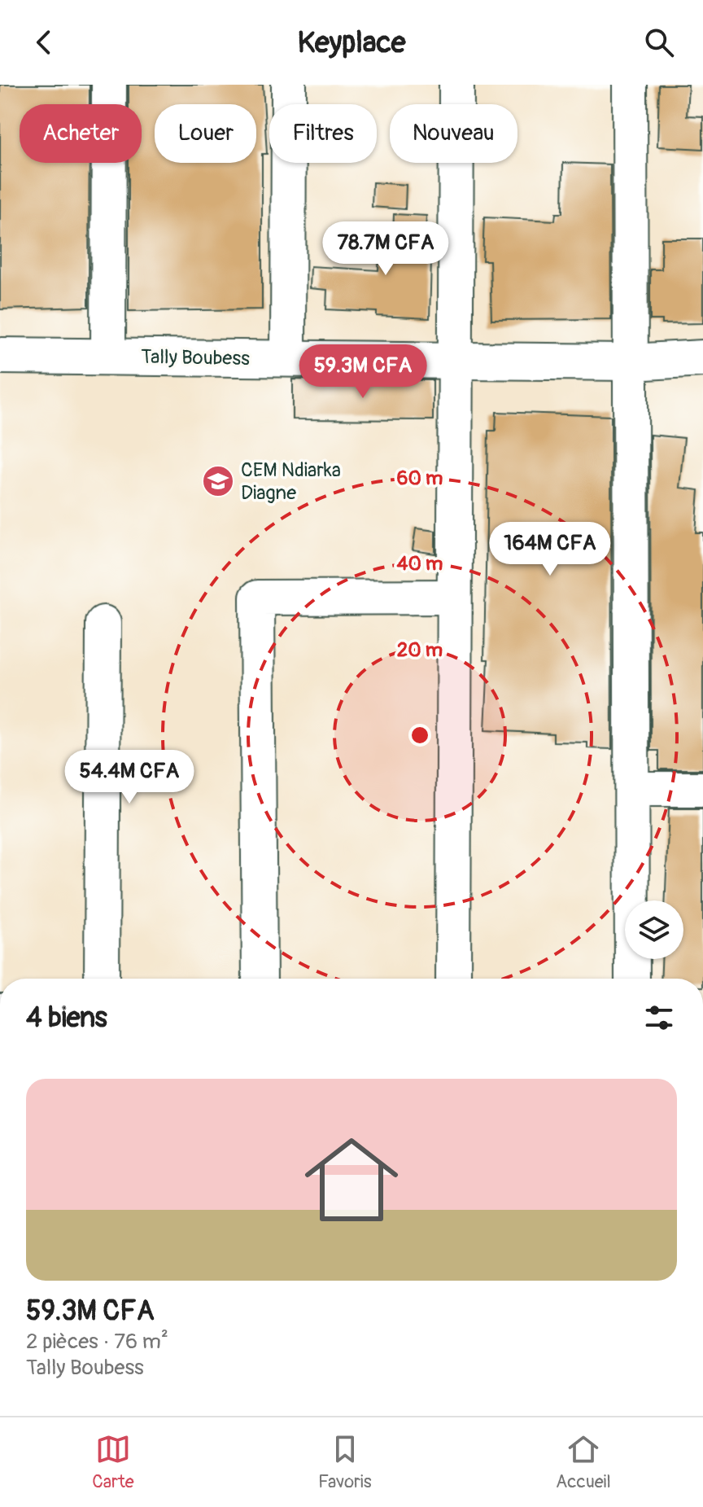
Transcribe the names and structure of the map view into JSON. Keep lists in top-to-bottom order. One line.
{"streets":{"street":["Tally Boubess"]},"places":{"school or university":["CEM Ndiarka Diagne"]},"page":{"header":"Keyplace","chip":["Acheter","Louer","Filtres","Nouveau"],"price":["78.7M CFA","59.3M CFA","164M CFA","54.4M CFA"],"heading":"4 biens","list":[{"name":"59.3M CFA","note":"2 pièces · 76 m² · Tally Boubess"}],"tabs":["Carte","Favoris","Accueil"]},"rings":["60 m","40 m","20 m"]}
